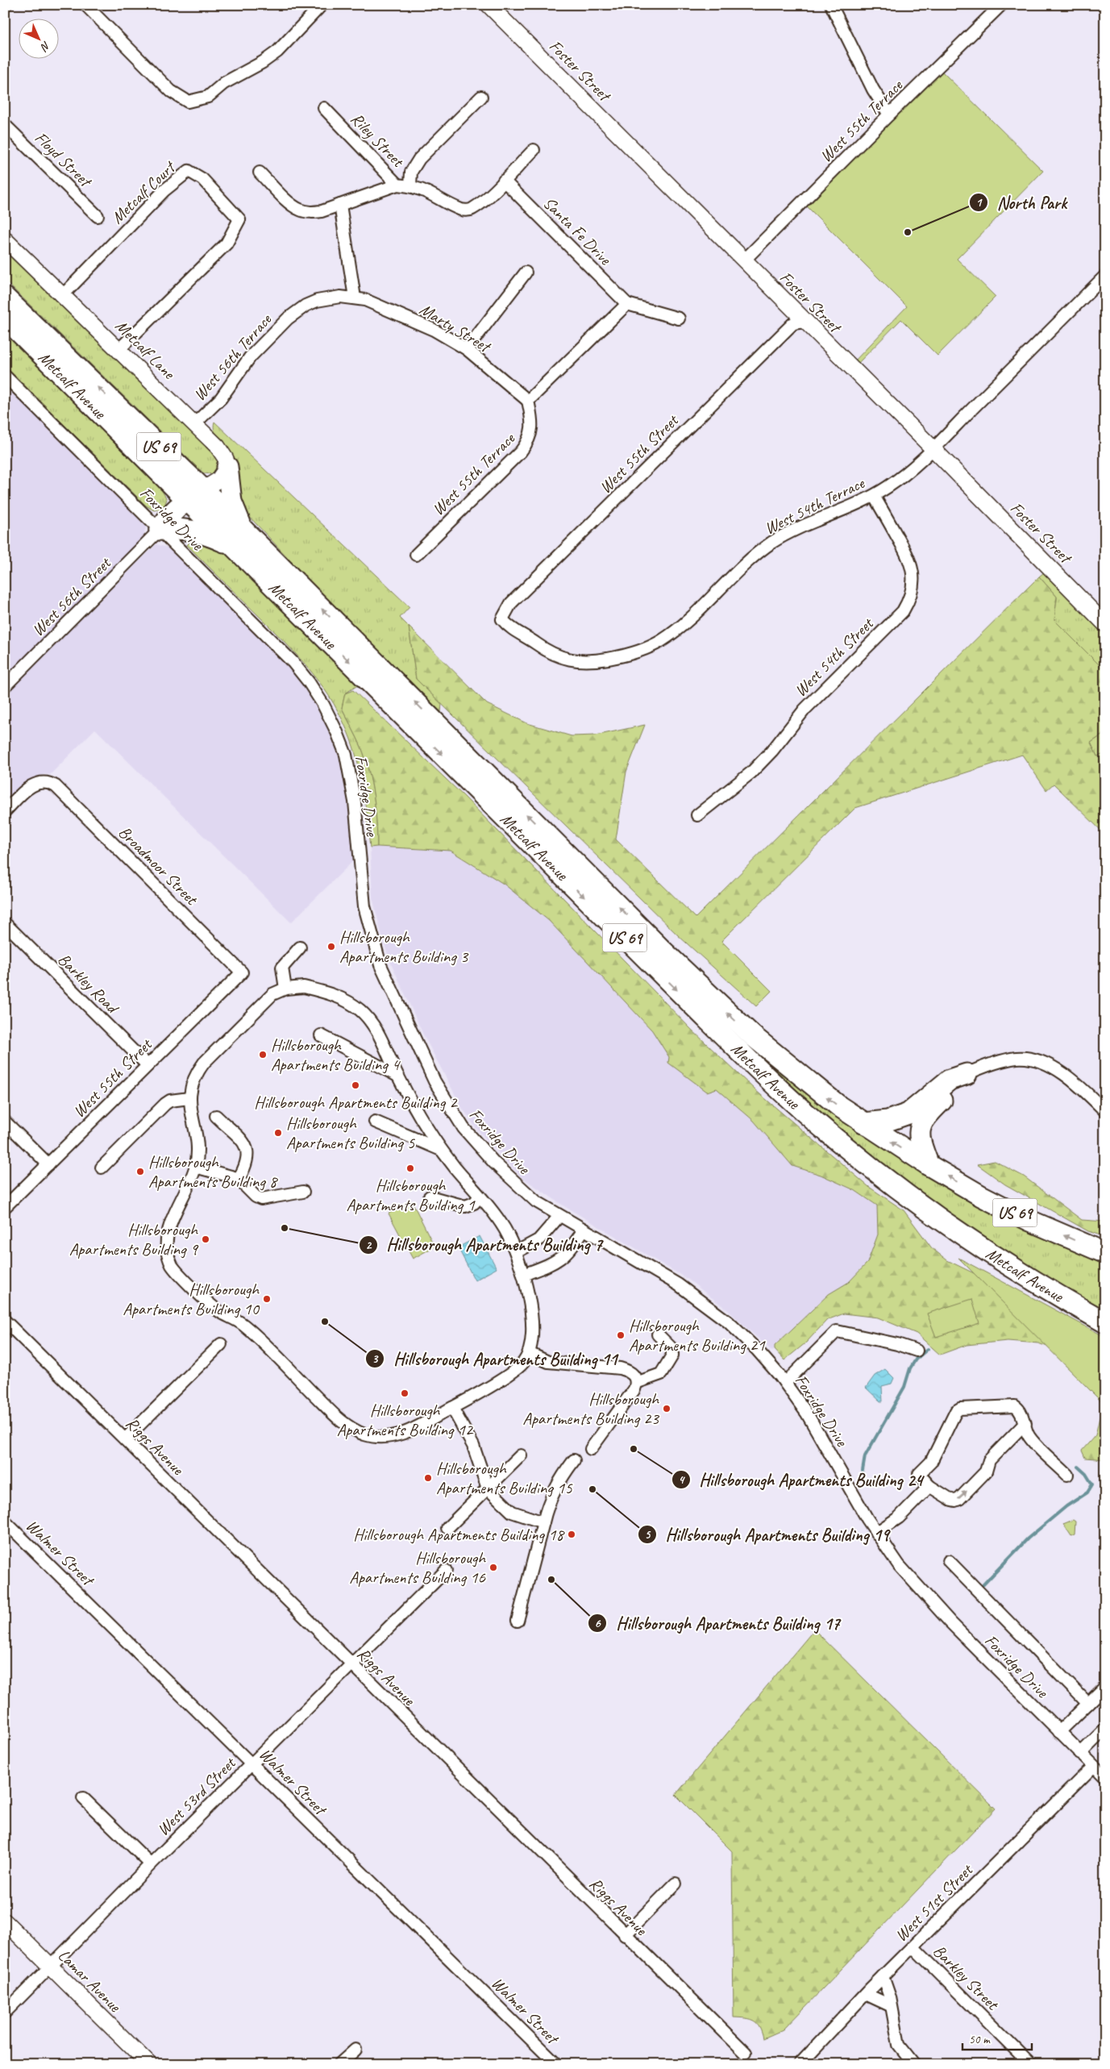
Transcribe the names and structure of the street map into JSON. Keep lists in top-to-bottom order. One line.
{"streets":{"highway":["Metcalf Avenue","US 69"],"street":["Foster Street","West 55th Terrace","Riley Street","Floyd Street","Metcalf Court","Santa Fe Drive","Marty Street","Metcalf Lane","West 56th Terrace","West 55th Street","West 54th Terrace","Foxridge Drive","West 56th Street","West 54th Street","Broadmoor Street","Barkley Road","Riggs Avenue","Walmer Street","West 53rd Street","West 51st Street","Barkley Street","Lamar Avenue"]},"crossings":[["Foster Street","West 55th Terrace"],["Foster Street","West 55th Street"],["Foster Street","West 54th Terrace"],["West 55th Terrace","Marty Street"],["Metcalf Court","Metcalf Lane"],["Marty Street","West 56th Terrace"],["Metcalf Lane","West 56th Terrace"],["West 55th Street","West 54th Terrace"],["West 55th Street","Broadmoor Street"],["West 55th Street","Barkley Road"],["West 54th Terrace","West 54th Street"],["Foxridge Drive","West 56th Street"],["Foxridge Drive","West 51st Street"],["Riggs Avenue","West 53rd Street"],["Walmer Street","West 53rd Street"],["West 53rd Street","Lamar Avenue"],["West 51st Street","Barkley Street"]],"places":["North Park","Hillsborough Apartments Building 3","Hillsborough Apartments Building 4","Hillsborough Apartments Building 2","Hillsborough Apartments Building 5","Hillsborough Apartments Building 1","Hillsborough Apartments Building 8","Hillsborough Apartments Building 7","Hillsborough Apartments Building 9","Hillsborough Apartments Building 10","Hillsborough Apartments Building 11","Hillsborough Apartments Building 21","Hillsborough Apartments Building 12","Hillsborough Apartments Building 23","Hillsborough Apartments Building 24","Hillsborough Apartments Building 15","Hillsborough Apartments Building 19","Hillsborough Apartments Building 18","Hillsborough Apartments Building 16","Hillsborough Apartments Building 17"],"scale_bar":"50 m","north":"bottom right"}
